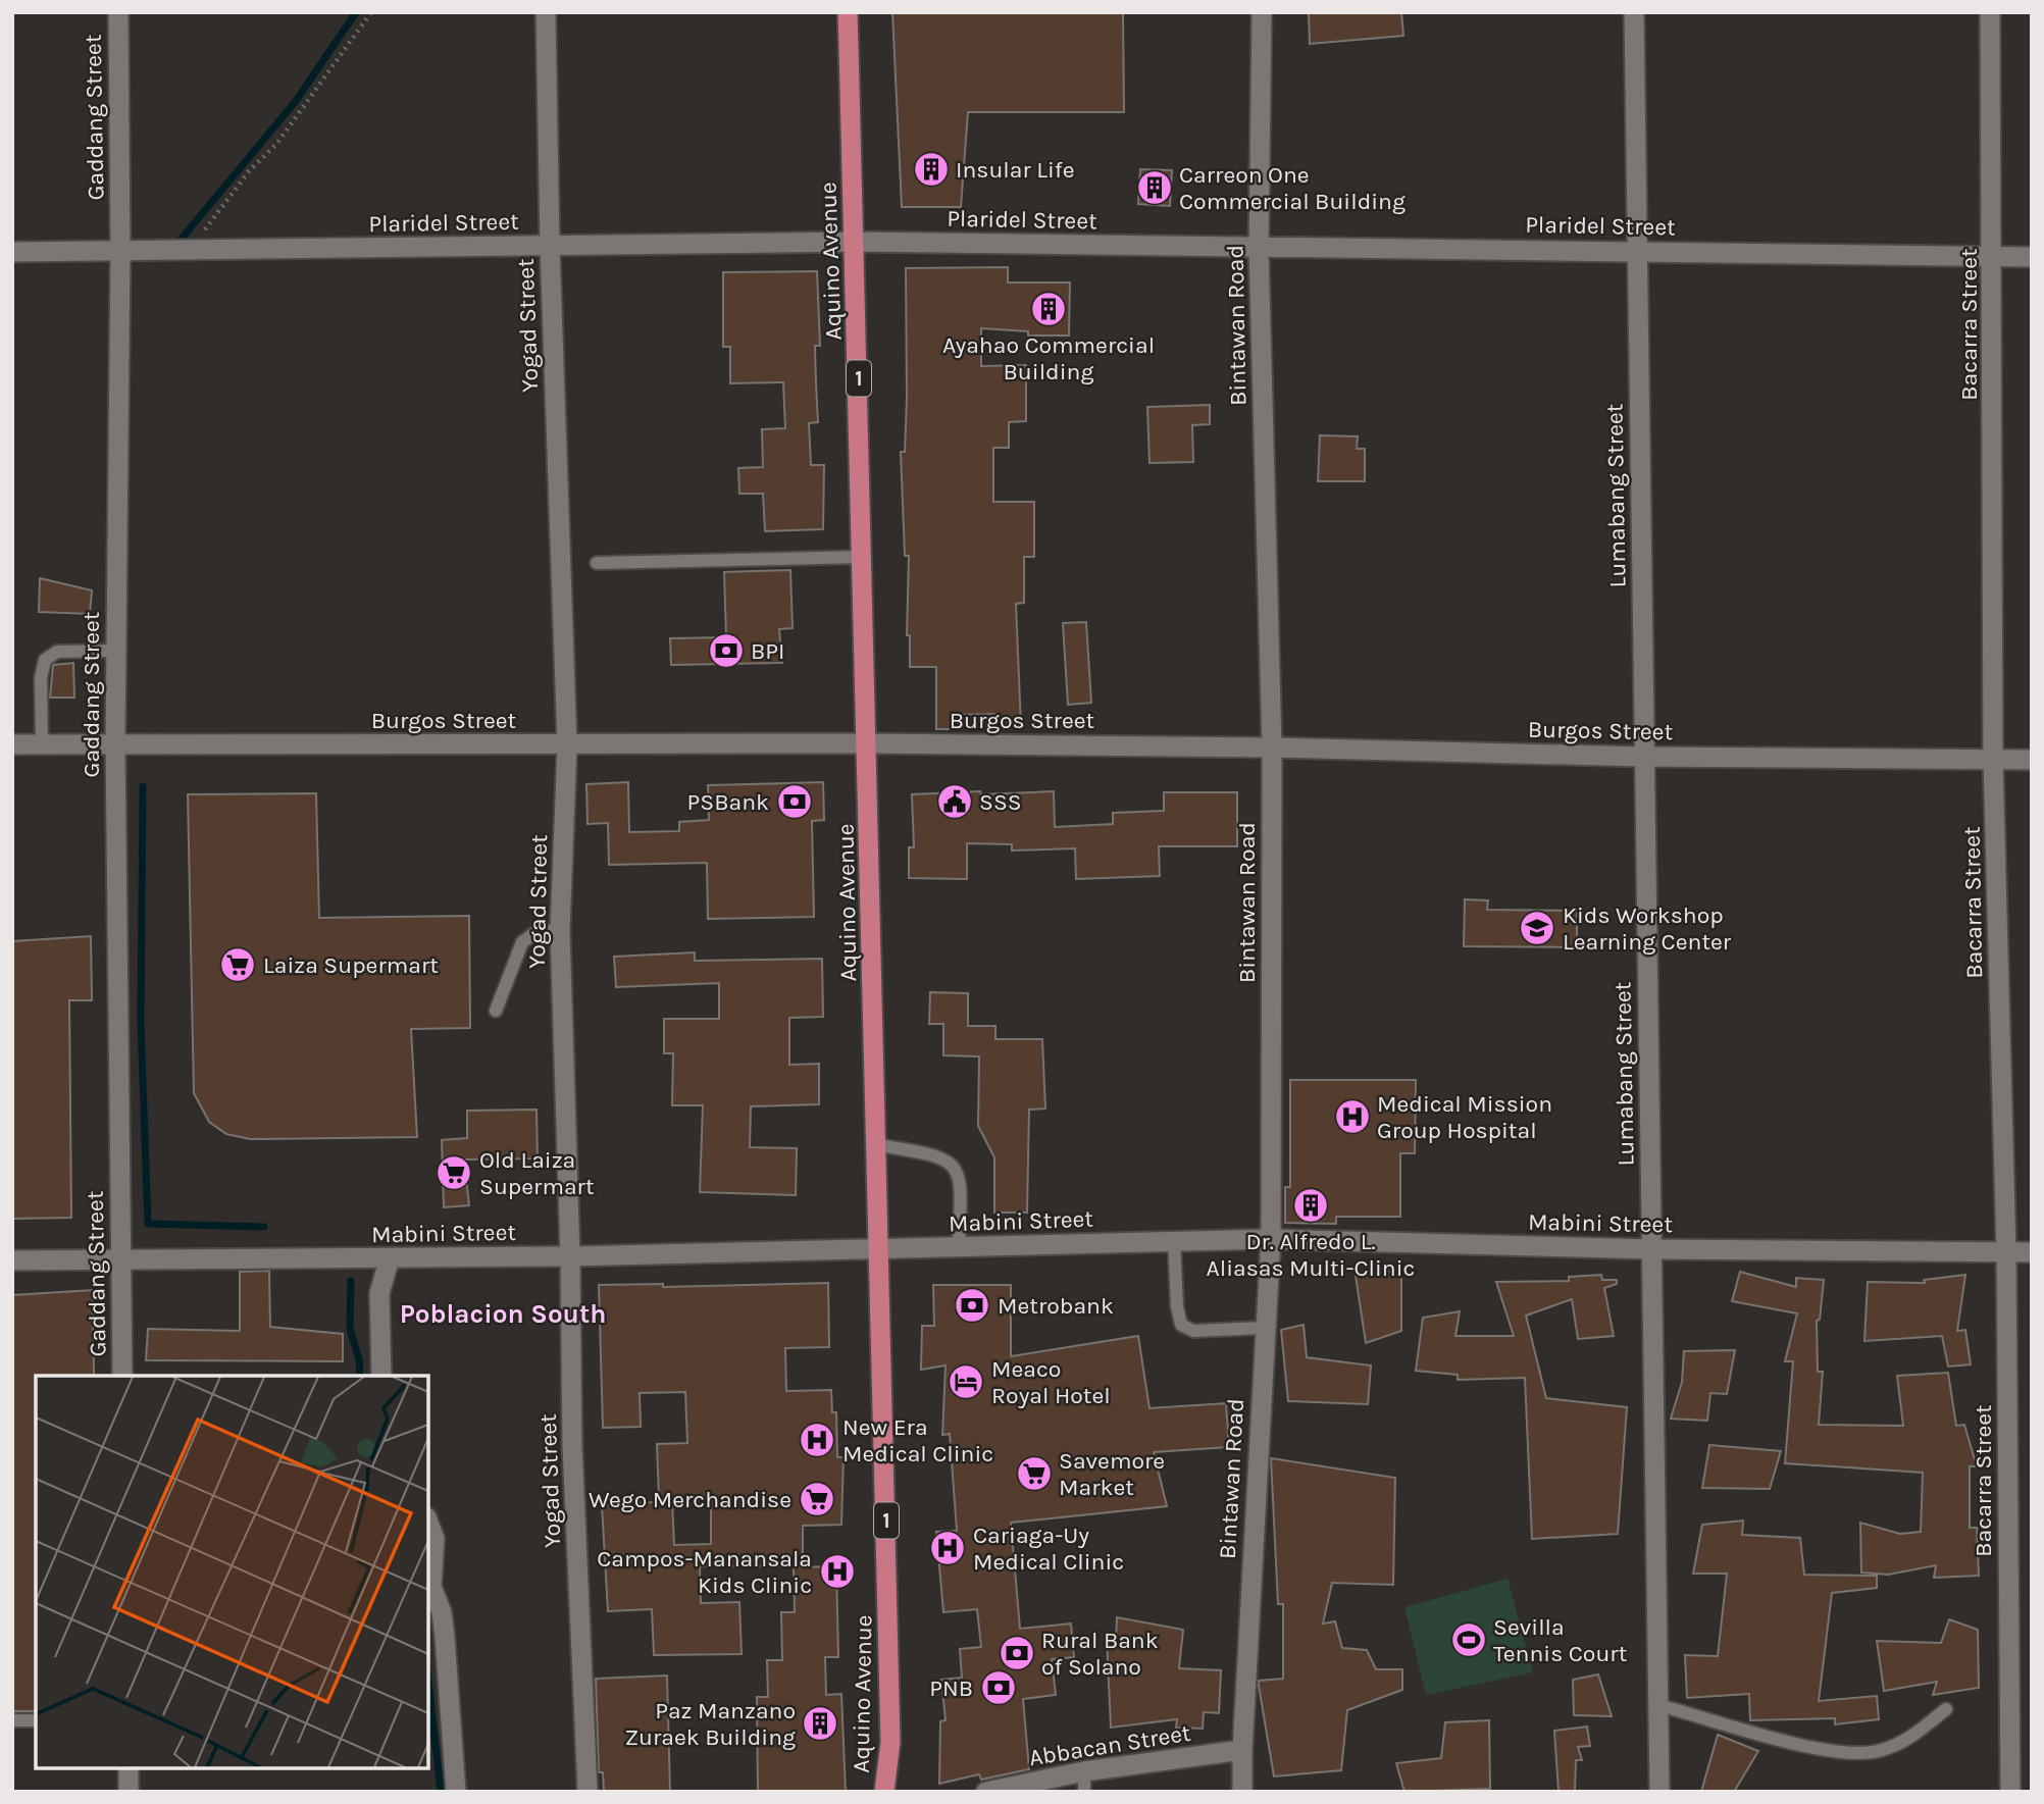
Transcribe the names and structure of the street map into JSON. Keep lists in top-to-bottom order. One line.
{"streets":{"main road":["Aquino Avenue","1"],"street":["Gaddang Street","Plaridel Street","Bacarra Street","Yogad Street","Bintawan Road","Lumabang Street","Burgos Street","Mabini Street","Abbacan Street"]},"crossings":[["Gaddang Street","Plaridel Street"],["Gaddang Street","Burgos Street"],["Gaddang Street","Mabini Street"],["Plaridel Street","Aquino Avenue"],["Plaridel Street","Bacarra Street"],["Plaridel Street","Yogad Street"],["Plaridel Street","Bintawan Road"],["Plaridel Street","Lumabang Street"],["Aquino Avenue","Burgos Street"],["Aquino Avenue","Mabini Street"],["Bacarra Street","Burgos Street"],["Bacarra Street","Mabini Street"],["Yogad Street","Burgos Street"],["Yogad Street","Mabini Street"],["Bintawan Road","Burgos Street"],["Bintawan Road","Mabini Street"],["Bintawan Road","Abbacan Street"],["Lumabang Street","Burgos Street"],["Lumabang Street","Mabini Street"]],"districts":["Poblacion South"],"places":{"building":["Insular Life","Carreon One Commercial Building","Ayahao Commercial Building","Dr. Alfredo L. Aliasas Multi-Clinic","Paz Manzano Zuraek Building"],"bank":["BPI","PSBank","Metrobank","Rural Bank of Solano","PNB"],"public building":["SSS"],"school or university":["Kids Workshop Learning Center"],"supermarket":["Laiza Supermart","Old Laiza Supermart","Savemore Market","Wego Merchandise"],"hospital":["Medical Mission Group Hospital","New Era Medical Clinic","Cariaga-Uy Medical Clinic","Campos-Manansala Kids Clinic"],"hotel":["Meaco Royal Hotel"],"sports":["Sevilla Tennis Court"]}}
